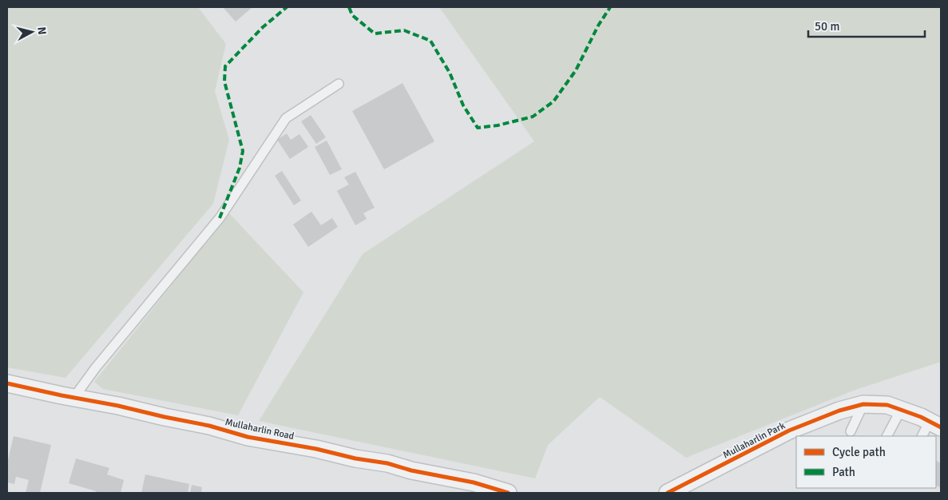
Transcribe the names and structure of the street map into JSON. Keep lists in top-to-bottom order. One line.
{"streets":{"street":["Mullaharlin Road","Mullaharlin Park"]},"legend":["Cycle path","Path"],"scale_bar":"50 m","north":"right"}
